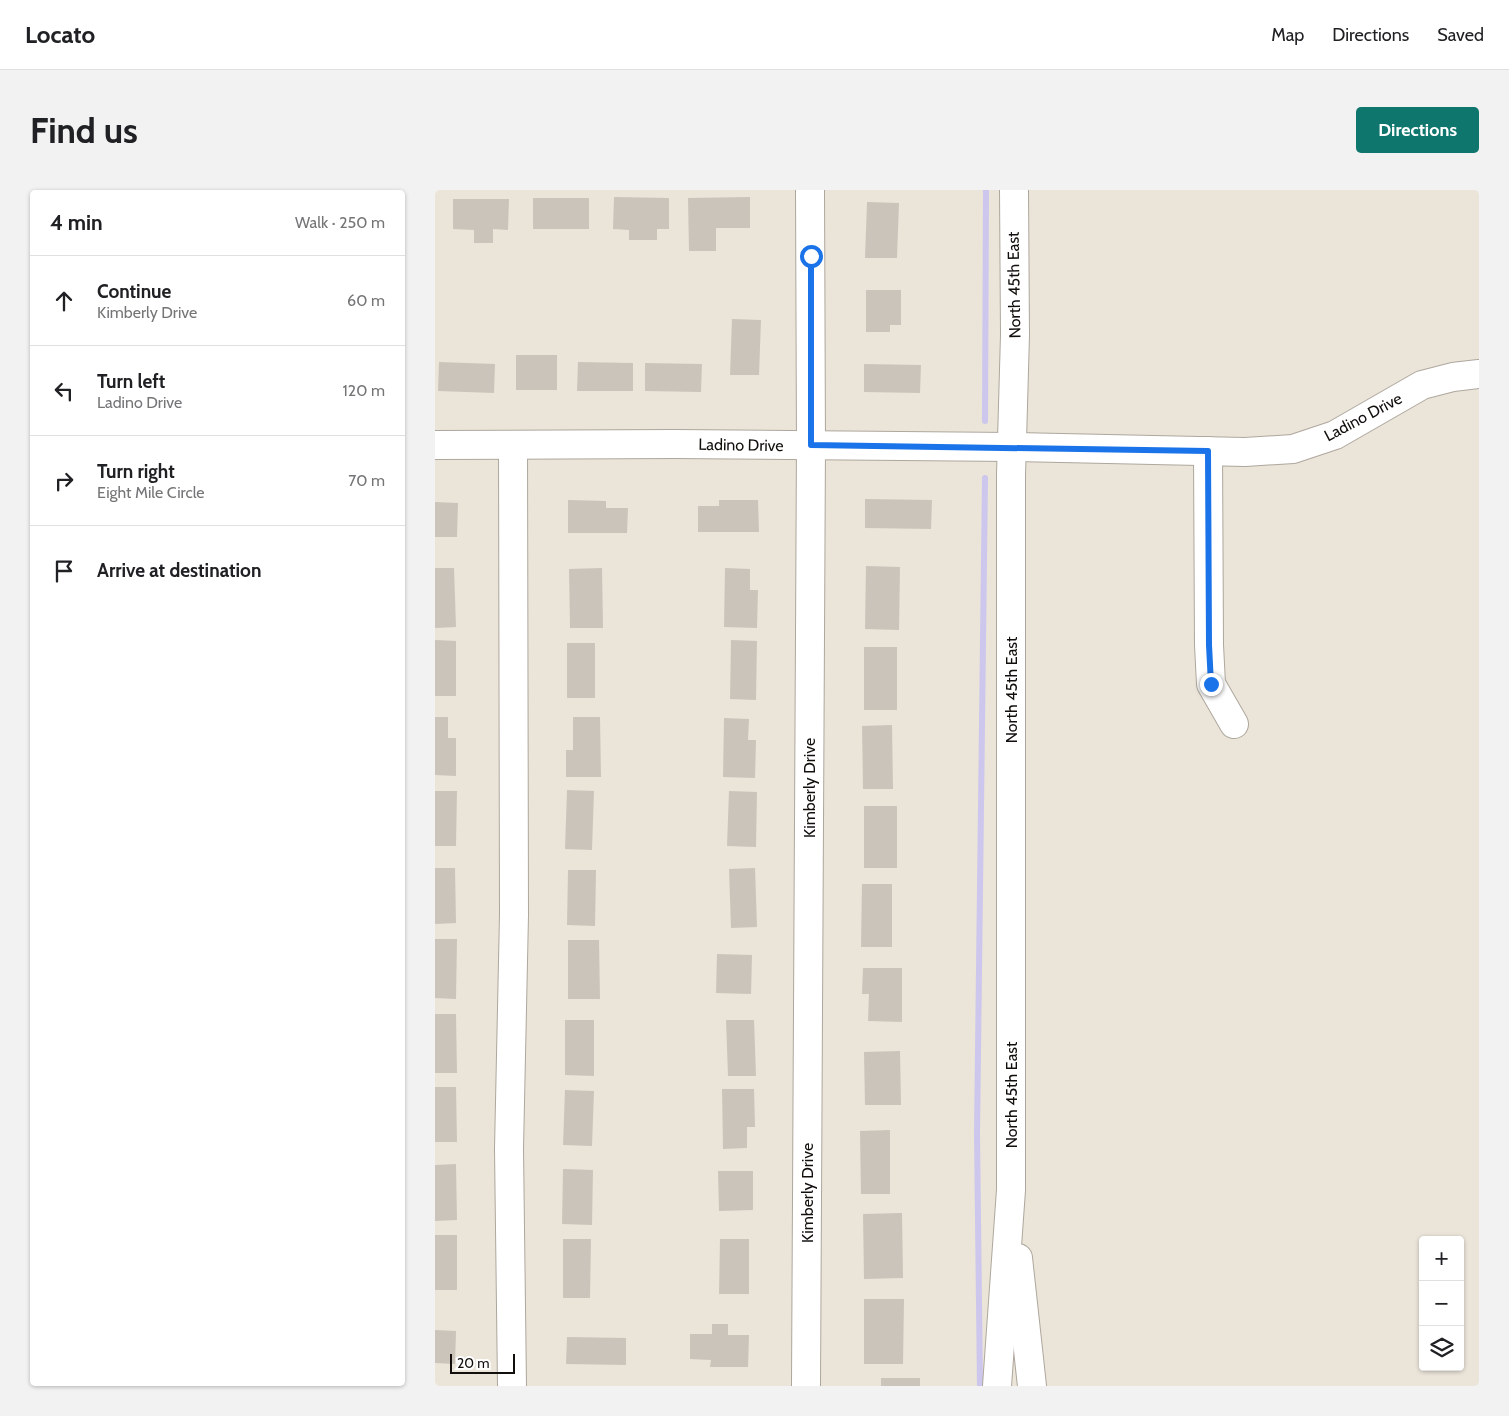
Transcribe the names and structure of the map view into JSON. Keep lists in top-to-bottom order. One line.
{"streets":{"street":["North 45th East","Ladino Drive","Kimberly Drive"]},"crossings":[["North 45th East","Ladino Drive"],["Ladino Drive","Kimberly Drive"]],"scale_bar":"20 m","page":{"header":"Locato","nav":["Map","Directions","Saved"],"buttons":"Directions","title":"Find us","heading":["4 min","Walk · 250 m"],"list":[["Continue","Kimberly Drive","60 m"],["Turn left","Ladino Drive","120 m"],["Turn right","Eight Mile Circle","70 m"],"Arrive at destination"],"map_buttons":["+","−"],"scale":"20 m"}}
